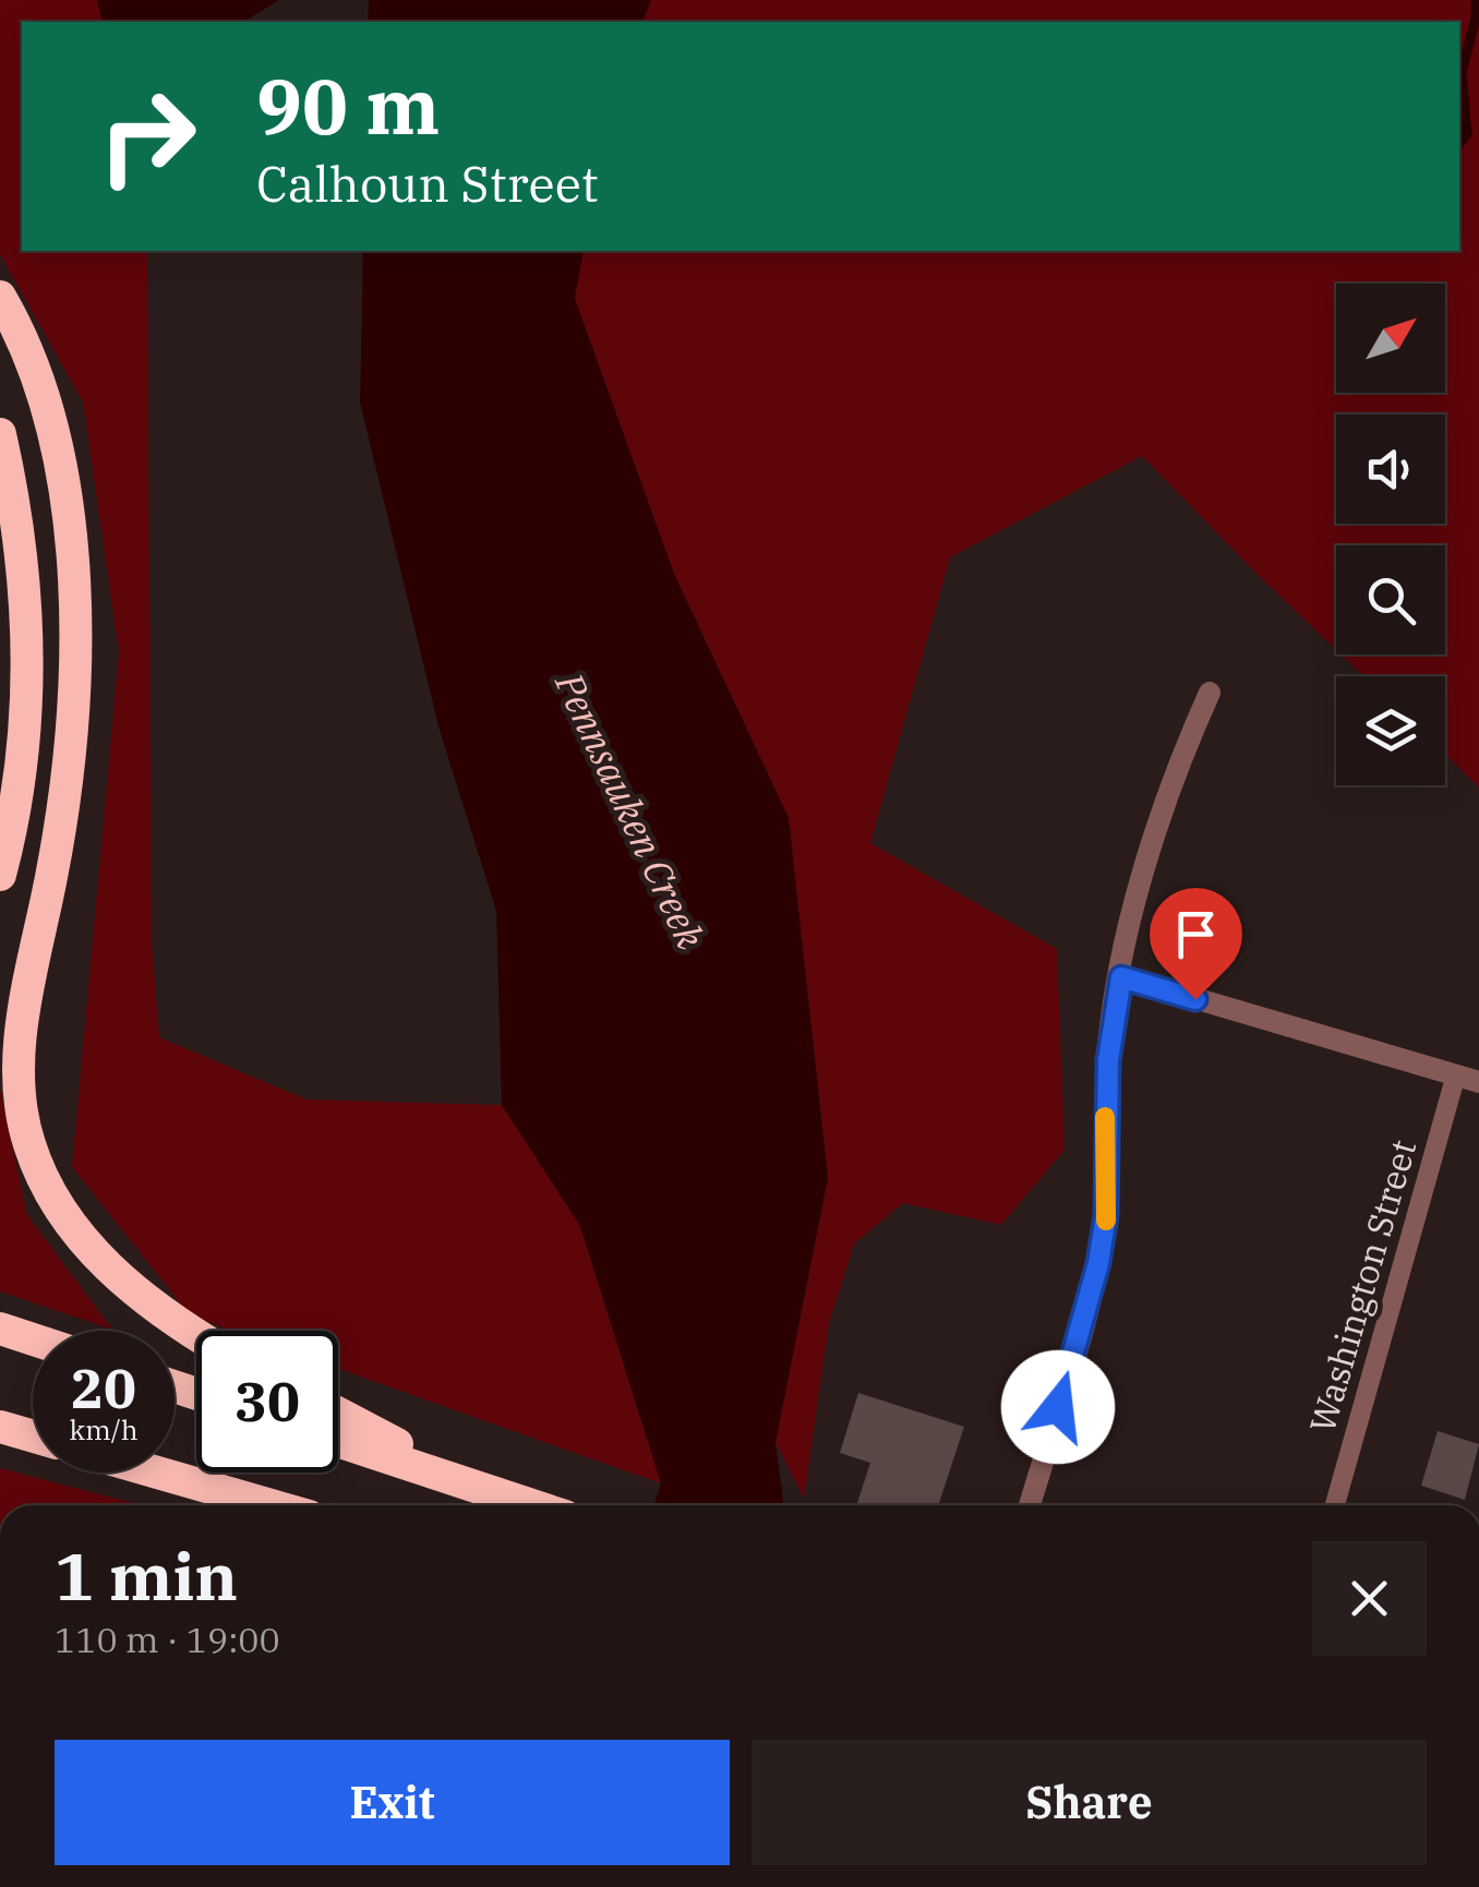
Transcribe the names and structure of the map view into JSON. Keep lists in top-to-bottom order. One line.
{"streets":{"lane":["Washington Street"]},"water":["Pennsauken Creek"],"north":"top right","page":{"turn":["90 m","Calhoun Street"],"speed":"20 km/h","limit":"30","heading":["1 min","110 m · 19:00"],"buttons":["Exit","Share"]}}
